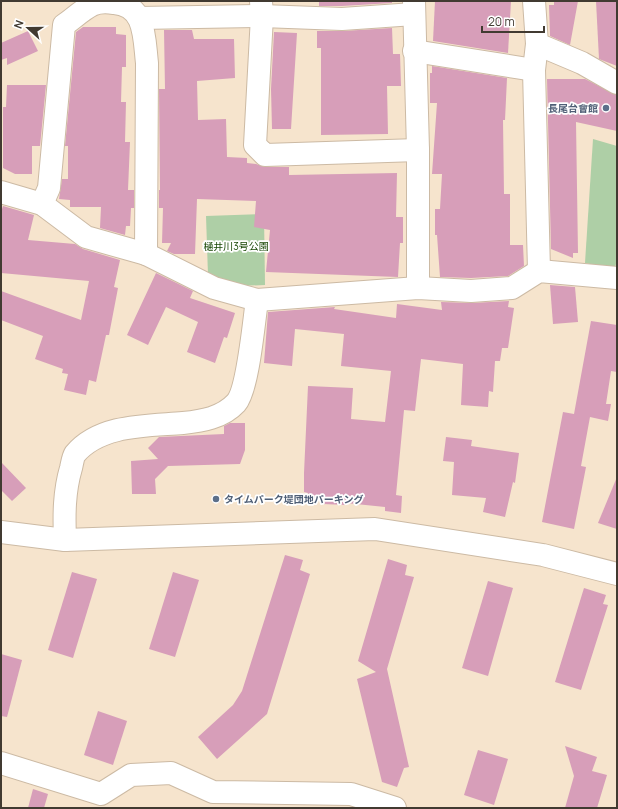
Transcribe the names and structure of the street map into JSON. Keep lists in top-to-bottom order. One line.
{"parks":["樋井川3号公園"],"places":["長尾台會館","タイムパーク堤団地パーキング"],"scale_bar":"20 m","north":"left"}
